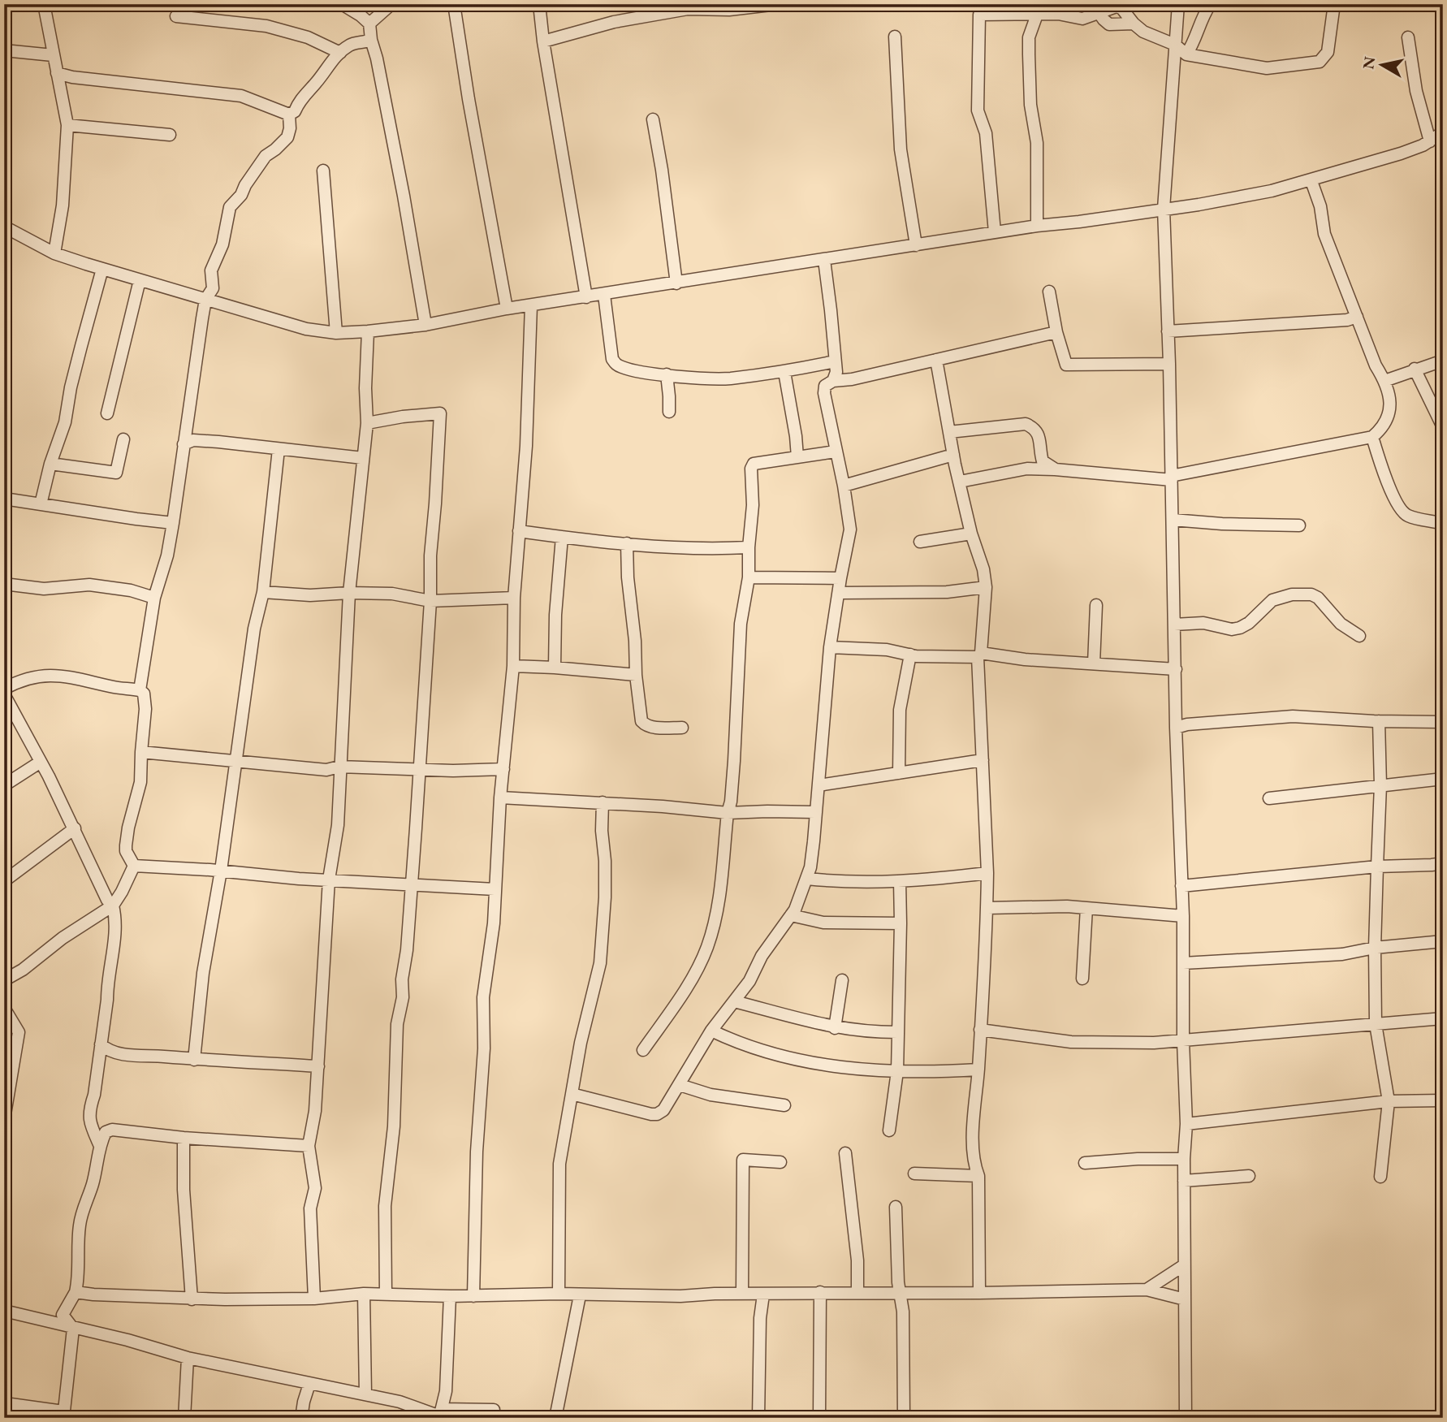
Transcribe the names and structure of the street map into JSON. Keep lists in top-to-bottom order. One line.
{"north":"left"}
